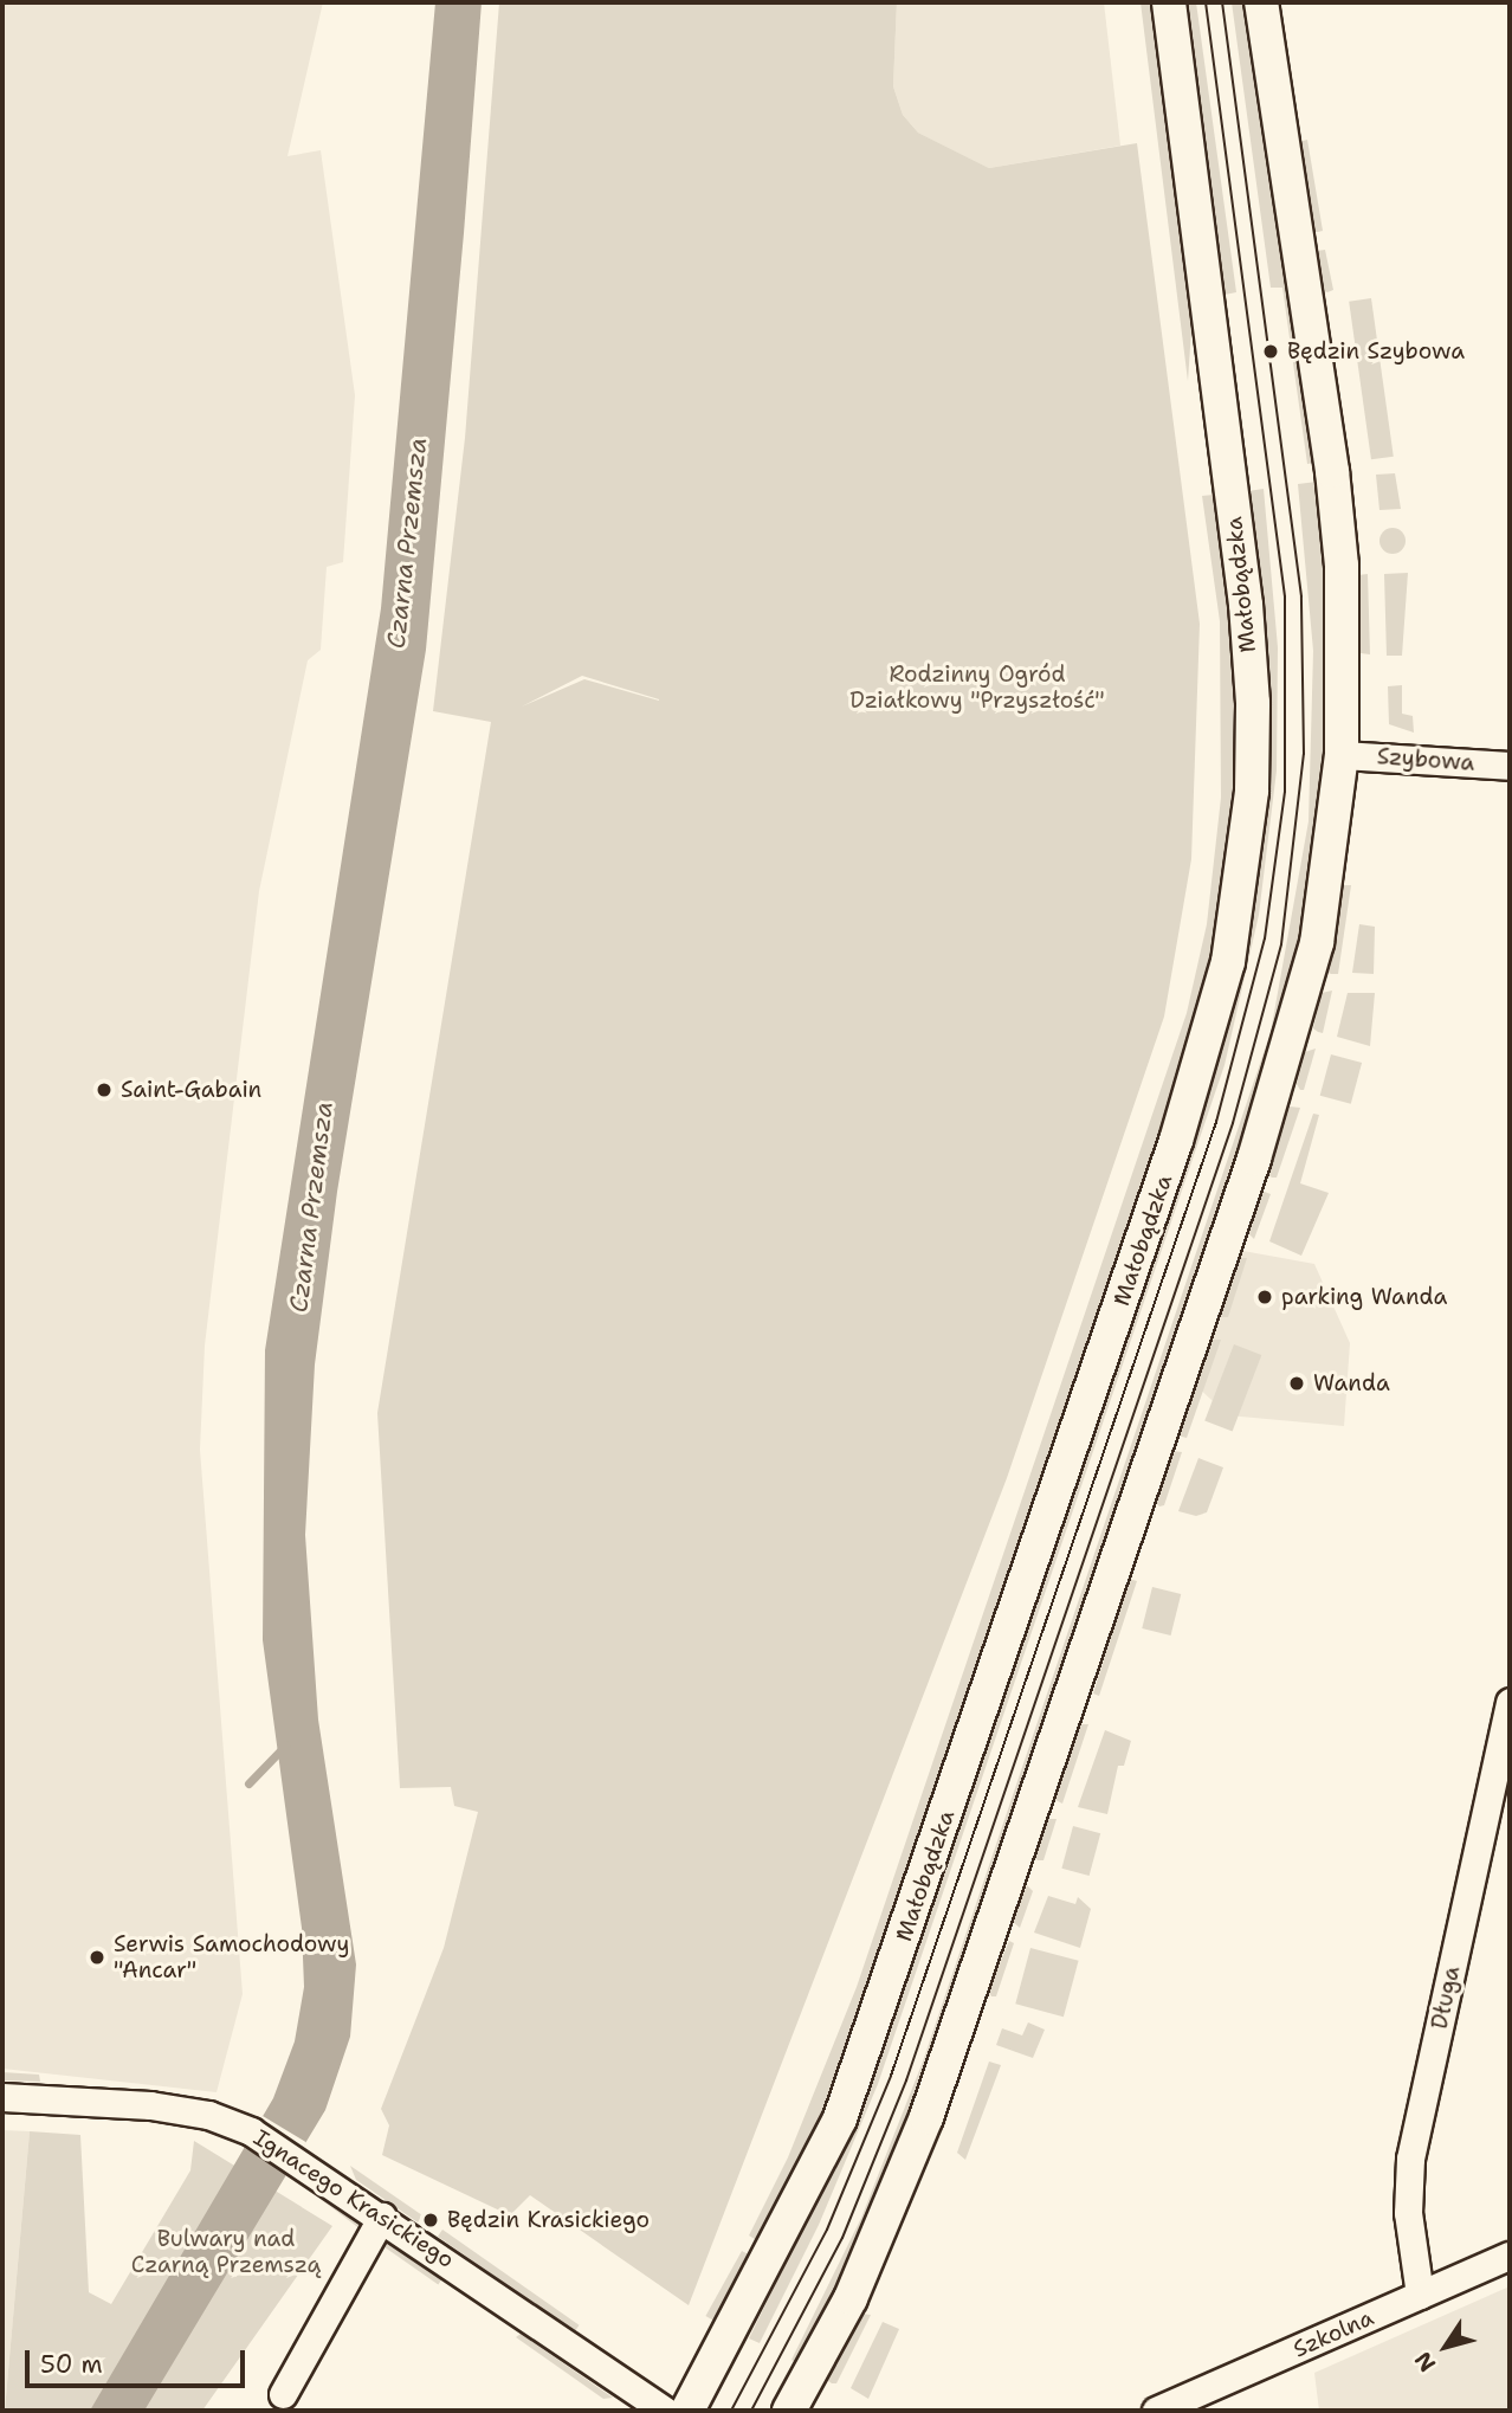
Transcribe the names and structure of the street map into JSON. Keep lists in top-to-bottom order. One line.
{"streets":{"street":["Małobądzka","Szybowa","Długa","Ignacego Krasickiego","Szkolna"]},"crossings":[["Długa","Szkolna"]],"water":["Czarna Przemsza"],"parks":["Rodzinny Ogród Działkowy \"Przyszłość\"","Bulwary nad Czarną Przemszą"],"places":["Będzin Szybowa","Saint-Gabain","parking Wanda","Wanda","Serwis Samochodowy \"Ancar\"","Będzin Krasickiego"],"scale_bar":"50 m","north":"bottom left"}
